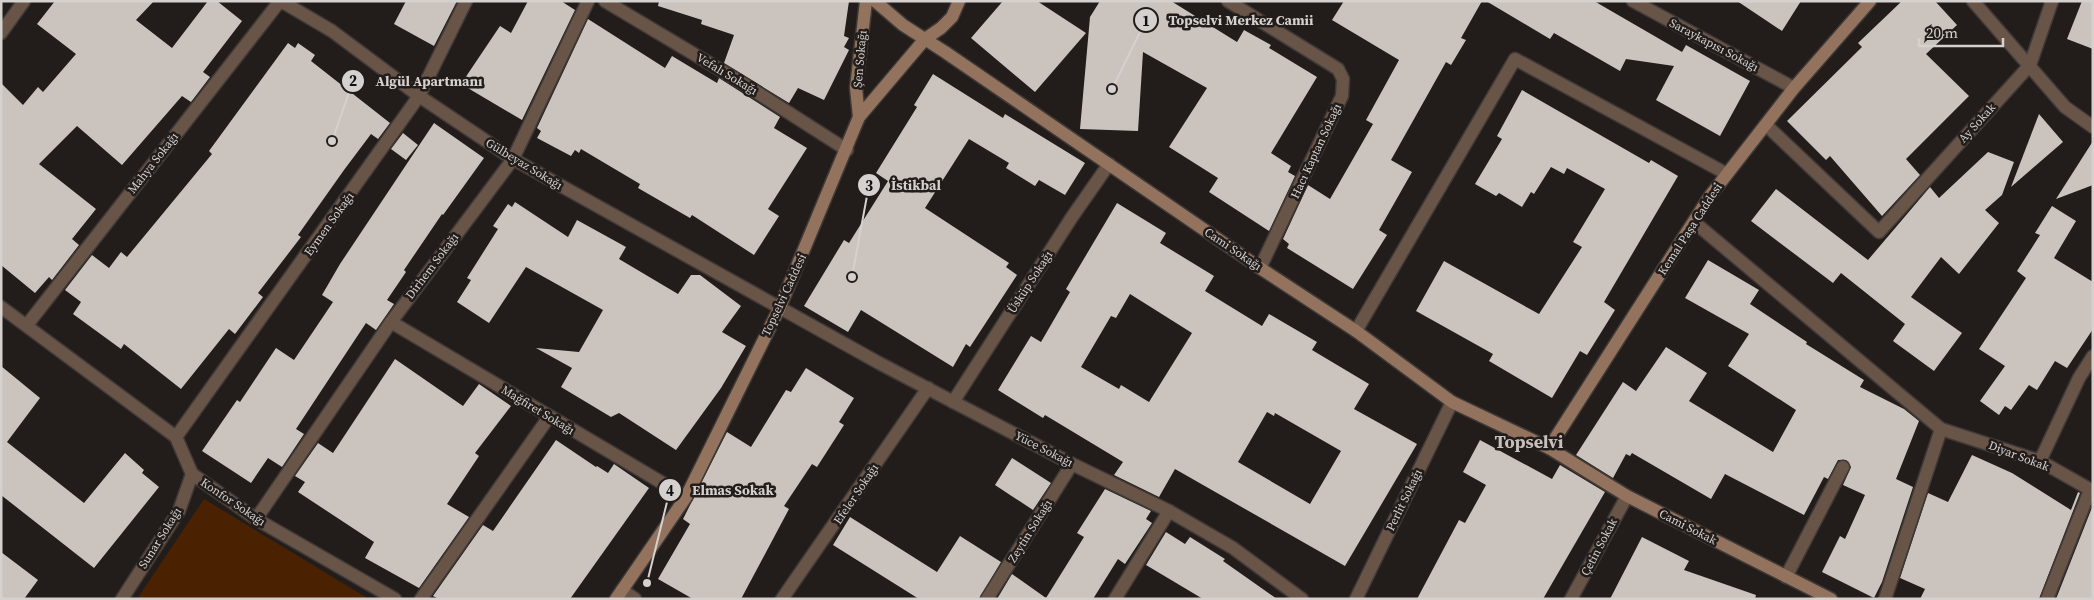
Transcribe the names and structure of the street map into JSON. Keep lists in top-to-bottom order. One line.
{"streets":{"street":["Saraykapısı Sokağı","Şen Sokağı","Vefalı Sokağı","Ay Sokak","Hacı Kaptan Sokağı","Mahya Sokağı","Gülbeyaz Sokağı","Eymen Sokağı","Kemal Paşa Caddesi","Cami Sokağı","Dirhem Sokağı","Üsküp Sokağı","Topselvi Caddesi","Mağfiret Sokağı","Yüce Sokağı","Diyar Sokak","Efeler Sokağı","Perlit Sokağı","Konfor Sokağı","Cami Sokak","Zeytin Sokağı","Sunar Sokağı","Çetin Sokak"]},"crossings":[["Saraykapısı Sokağı","Kemal Paşa Caddesi"],["Şen Sokağı","Topselvi Caddesi"],["Vefalı Sokağı","Topselvi Caddesi"],["Ay Sokak","Kemal Paşa Caddesi"],["Hacı Kaptan Sokağı","Cami Sokağı"],["Mahya Sokağı","Gülbeyaz Sokağı"],["Mahya Sokağı","Konfor Sokağı"],["Gülbeyaz Sokağı","Eymen Sokağı"],["Gülbeyaz Sokağı","Dirhem Sokağı"],["Gülbeyaz Sokağı","Topselvi Caddesi"],["Gülbeyaz Sokağı","Yüce Sokağı"],["Eymen Sokağı","Konfor Sokağı"],["Kemal Paşa Caddesi","Cami Sokağı"],["Kemal Paşa Caddesi","Cami Sokak"],["Cami Sokağı","Üsküp Sokağı"],["Cami Sokağı","Topselvi Caddesi"],["Cami Sokağı","Perlit Sokağı"],["Cami Sokağı","Cami Sokak"],["Dirhem Sokağı","Mağfiret Sokağı"],["Dirhem Sokağı","Konfor Sokağı"],["Üsküp Sokağı","Yüce Sokağı"],["Topselvi Caddesi","Mağfiret Sokağı"],["Topselvi Caddesi","Yüce Sokağı"],["Yüce Sokağı","Efeler Sokağı"],["Yüce Sokağı","Zeytin Sokağı"],["Konfor Sokağı","Sunar Sokağı"],["Cami Sokak","Çetin Sokak"]],"districts":["Topselvi"],"places":["Topselvi Merkez Camii","Algül Apartmanı","İstikbal","Elmas Sokak"],"scale_bar":"20 m"}
